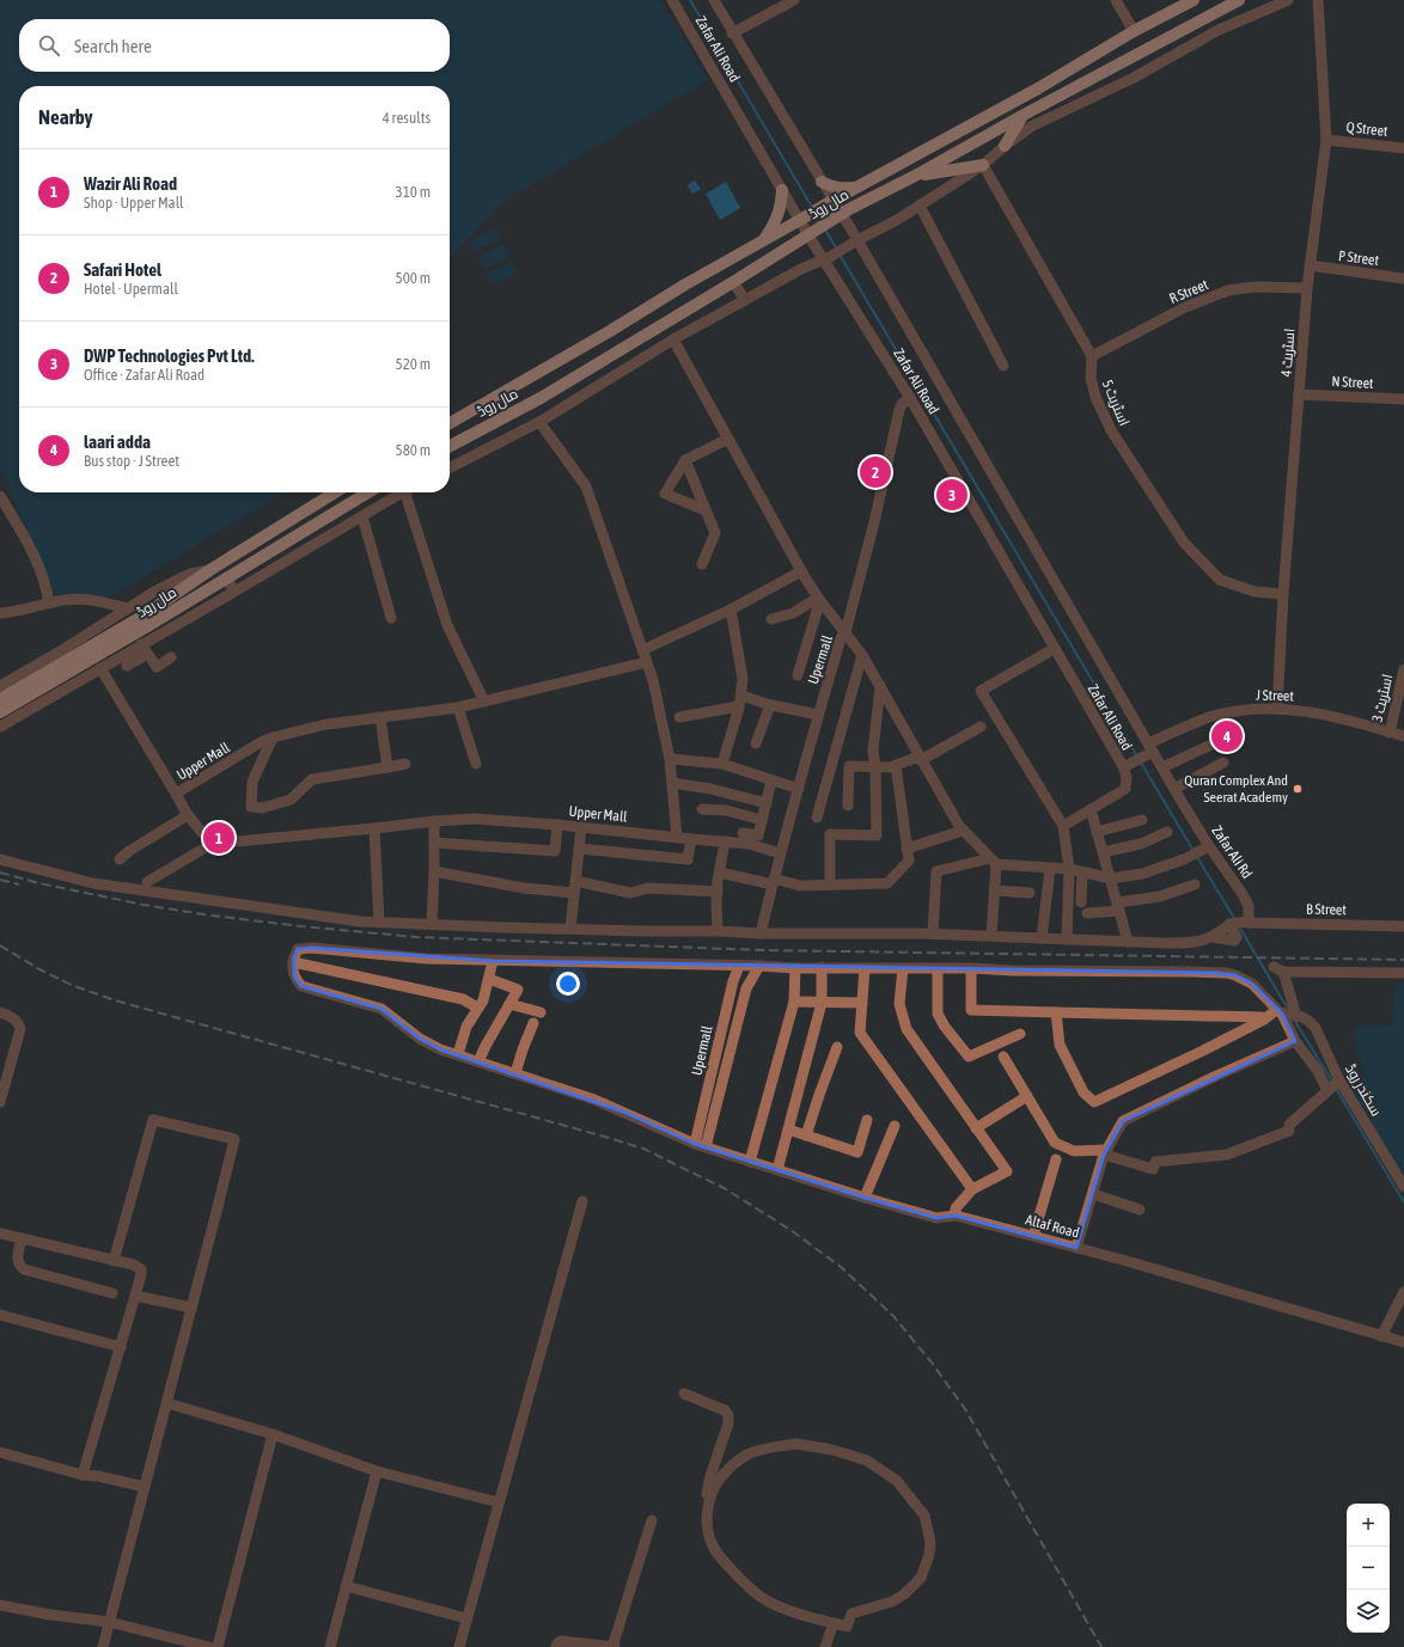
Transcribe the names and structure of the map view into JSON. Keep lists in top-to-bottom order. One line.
{"streets":{"main road":["مال روڈ"],"street":["Zafar Ali Road","Q Street","P Street","R Street","اسٹریٹ 4","N Street","اسٹریٹ 5","Upermall","J Street","اسٹریٹ 3","Upper Mall","Zafar Ali Rd","B Street","سکندر روڈ","Altaf Road"]},"crossings":[["Zafar Ali Road","مال روڈ"],["Zafar Ali Road","Upermall"],["Zafar Ali Road","J Street"],["Zafar Ali Road","Zafar Ali Rd"],["Q Street","اسٹریٹ 4"],["P Street","اسٹریٹ 4"],["R Street","اسٹریٹ 4"],["R Street","اسٹریٹ 5"],["اسٹریٹ 4","N Street"],["اسٹریٹ 4","اسٹریٹ 5"],["اسٹریٹ 4","J Street"],["Upermall","Upper Mall"],["Upermall","Altaf Road"],["J Street","اسٹریٹ 3"],["J Street","Zafar Ali Rd"],["Zafar Ali Rd","B Street"]],"places":["Quran Complex And Seerat Academy"],"page":{"search":"Search here","heading":["Nearby","4 results"],"list":[{"mark":"1","name":"Wazir Ali Road","note":"Shop · Upper Mall","value":"310 m"},{"mark":"2","name":"Safari Hotel","note":"Hotel · Upermall","value":"500 m"},{"mark":"3","name":"DWP Technologies Pvt Ltd.","note":"Office · Zafar Ali Road","value":"520 m"},{"mark":"4","name":"laari adda","note":"Bus stop · J Street","value":"580 m"}],"pins":["2","3","4","1"],"map_buttons":["+","−"]}}
